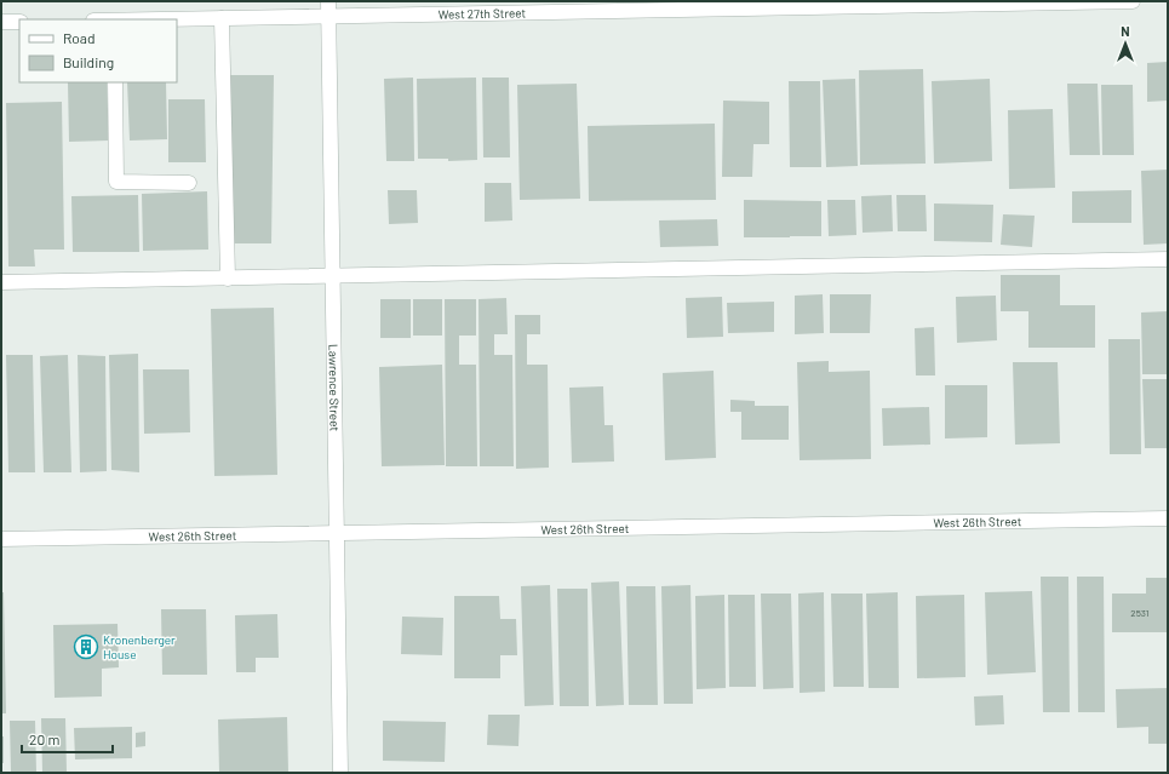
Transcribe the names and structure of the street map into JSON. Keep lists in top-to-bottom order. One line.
{"streets":{"street":["West 27th Street","Lawrence Street","West 26th Street"]},"crossings":[["West 27th Street","Lawrence Street"],["Lawrence Street","West 26th Street"]],"places":{"building":["Kronenberger House"]},"house_numbers":["2531"],"legend":["Road","Building"],"scale_bar":"20 m","north":"top"}
